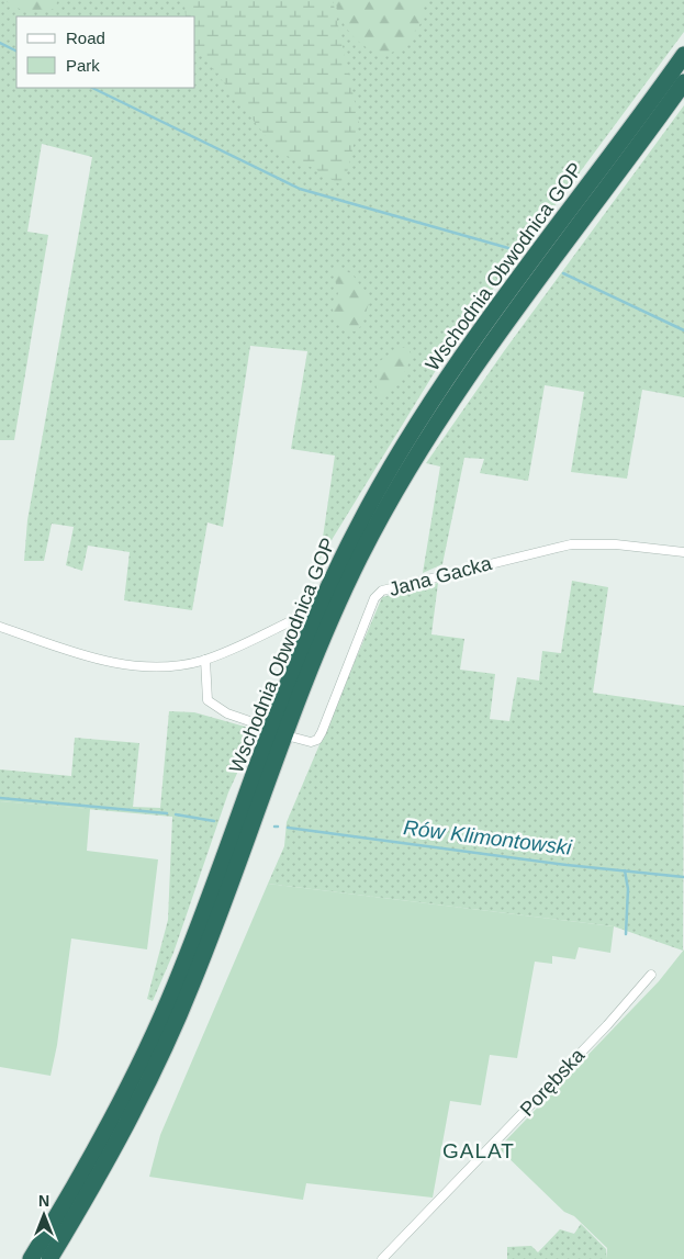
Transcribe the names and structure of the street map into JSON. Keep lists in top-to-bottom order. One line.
{"streets":{"highway":["Wschodnia Obwodnica GOP"],"street":["Jana Gacka","Porębska"]},"districts":["GALAT"],"water":["Rów Klimontowski"],"legend":["Road","Park"],"north":"top"}
